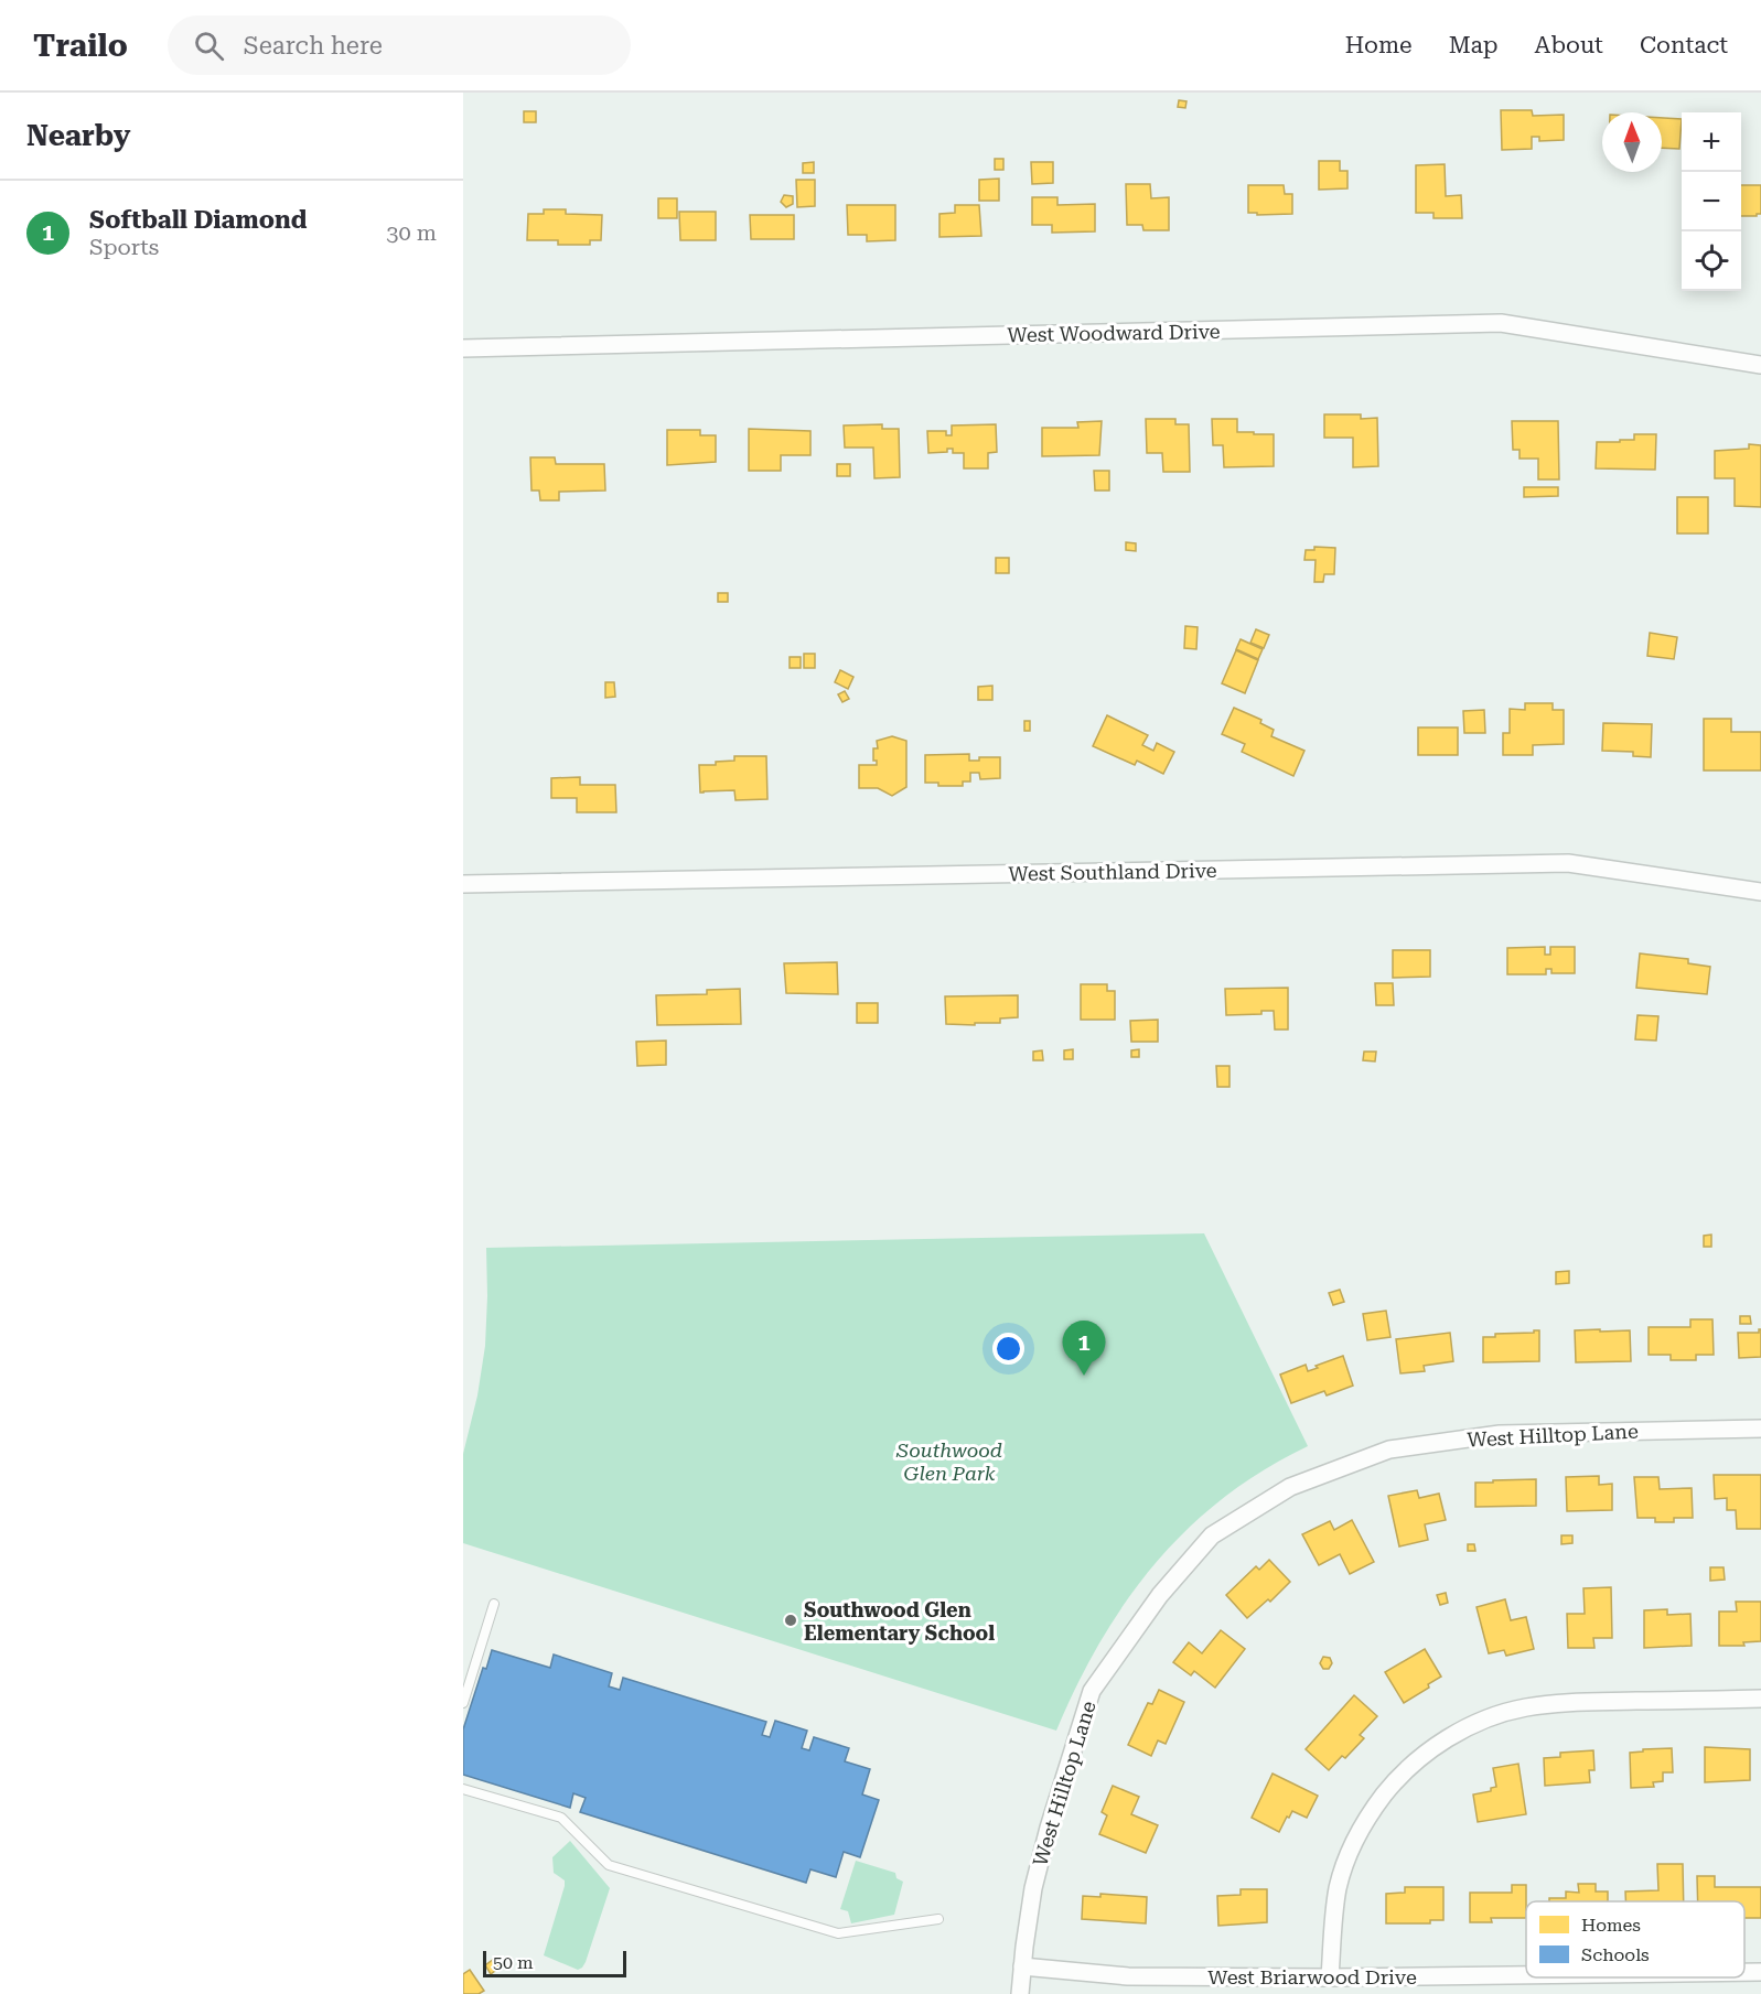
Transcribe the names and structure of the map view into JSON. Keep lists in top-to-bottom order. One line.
{"streets":{"street":["West Woodward Drive","West Southland Drive","West Hilltop Lane","West Briarwood Drive"]},"crossings":[["West Hilltop Lane","West Briarwood Drive"]],"parks":["Southwood Glen Park"],"places":["Southwood Glen Elementary School"],"legend":["Homes","Schools"],"scale_bar":"50 m","north":"top","page":{"header":"Trailo","search":"Search here","nav":["Home","Map","About","Contact"],"heading":"Nearby","map_buttons":["+","−"],"list":[{"mark":"1","name":"Softball Diamond","note":"Sports","value":"30 m"}],"pins":"1","scale":"50 m"}}
